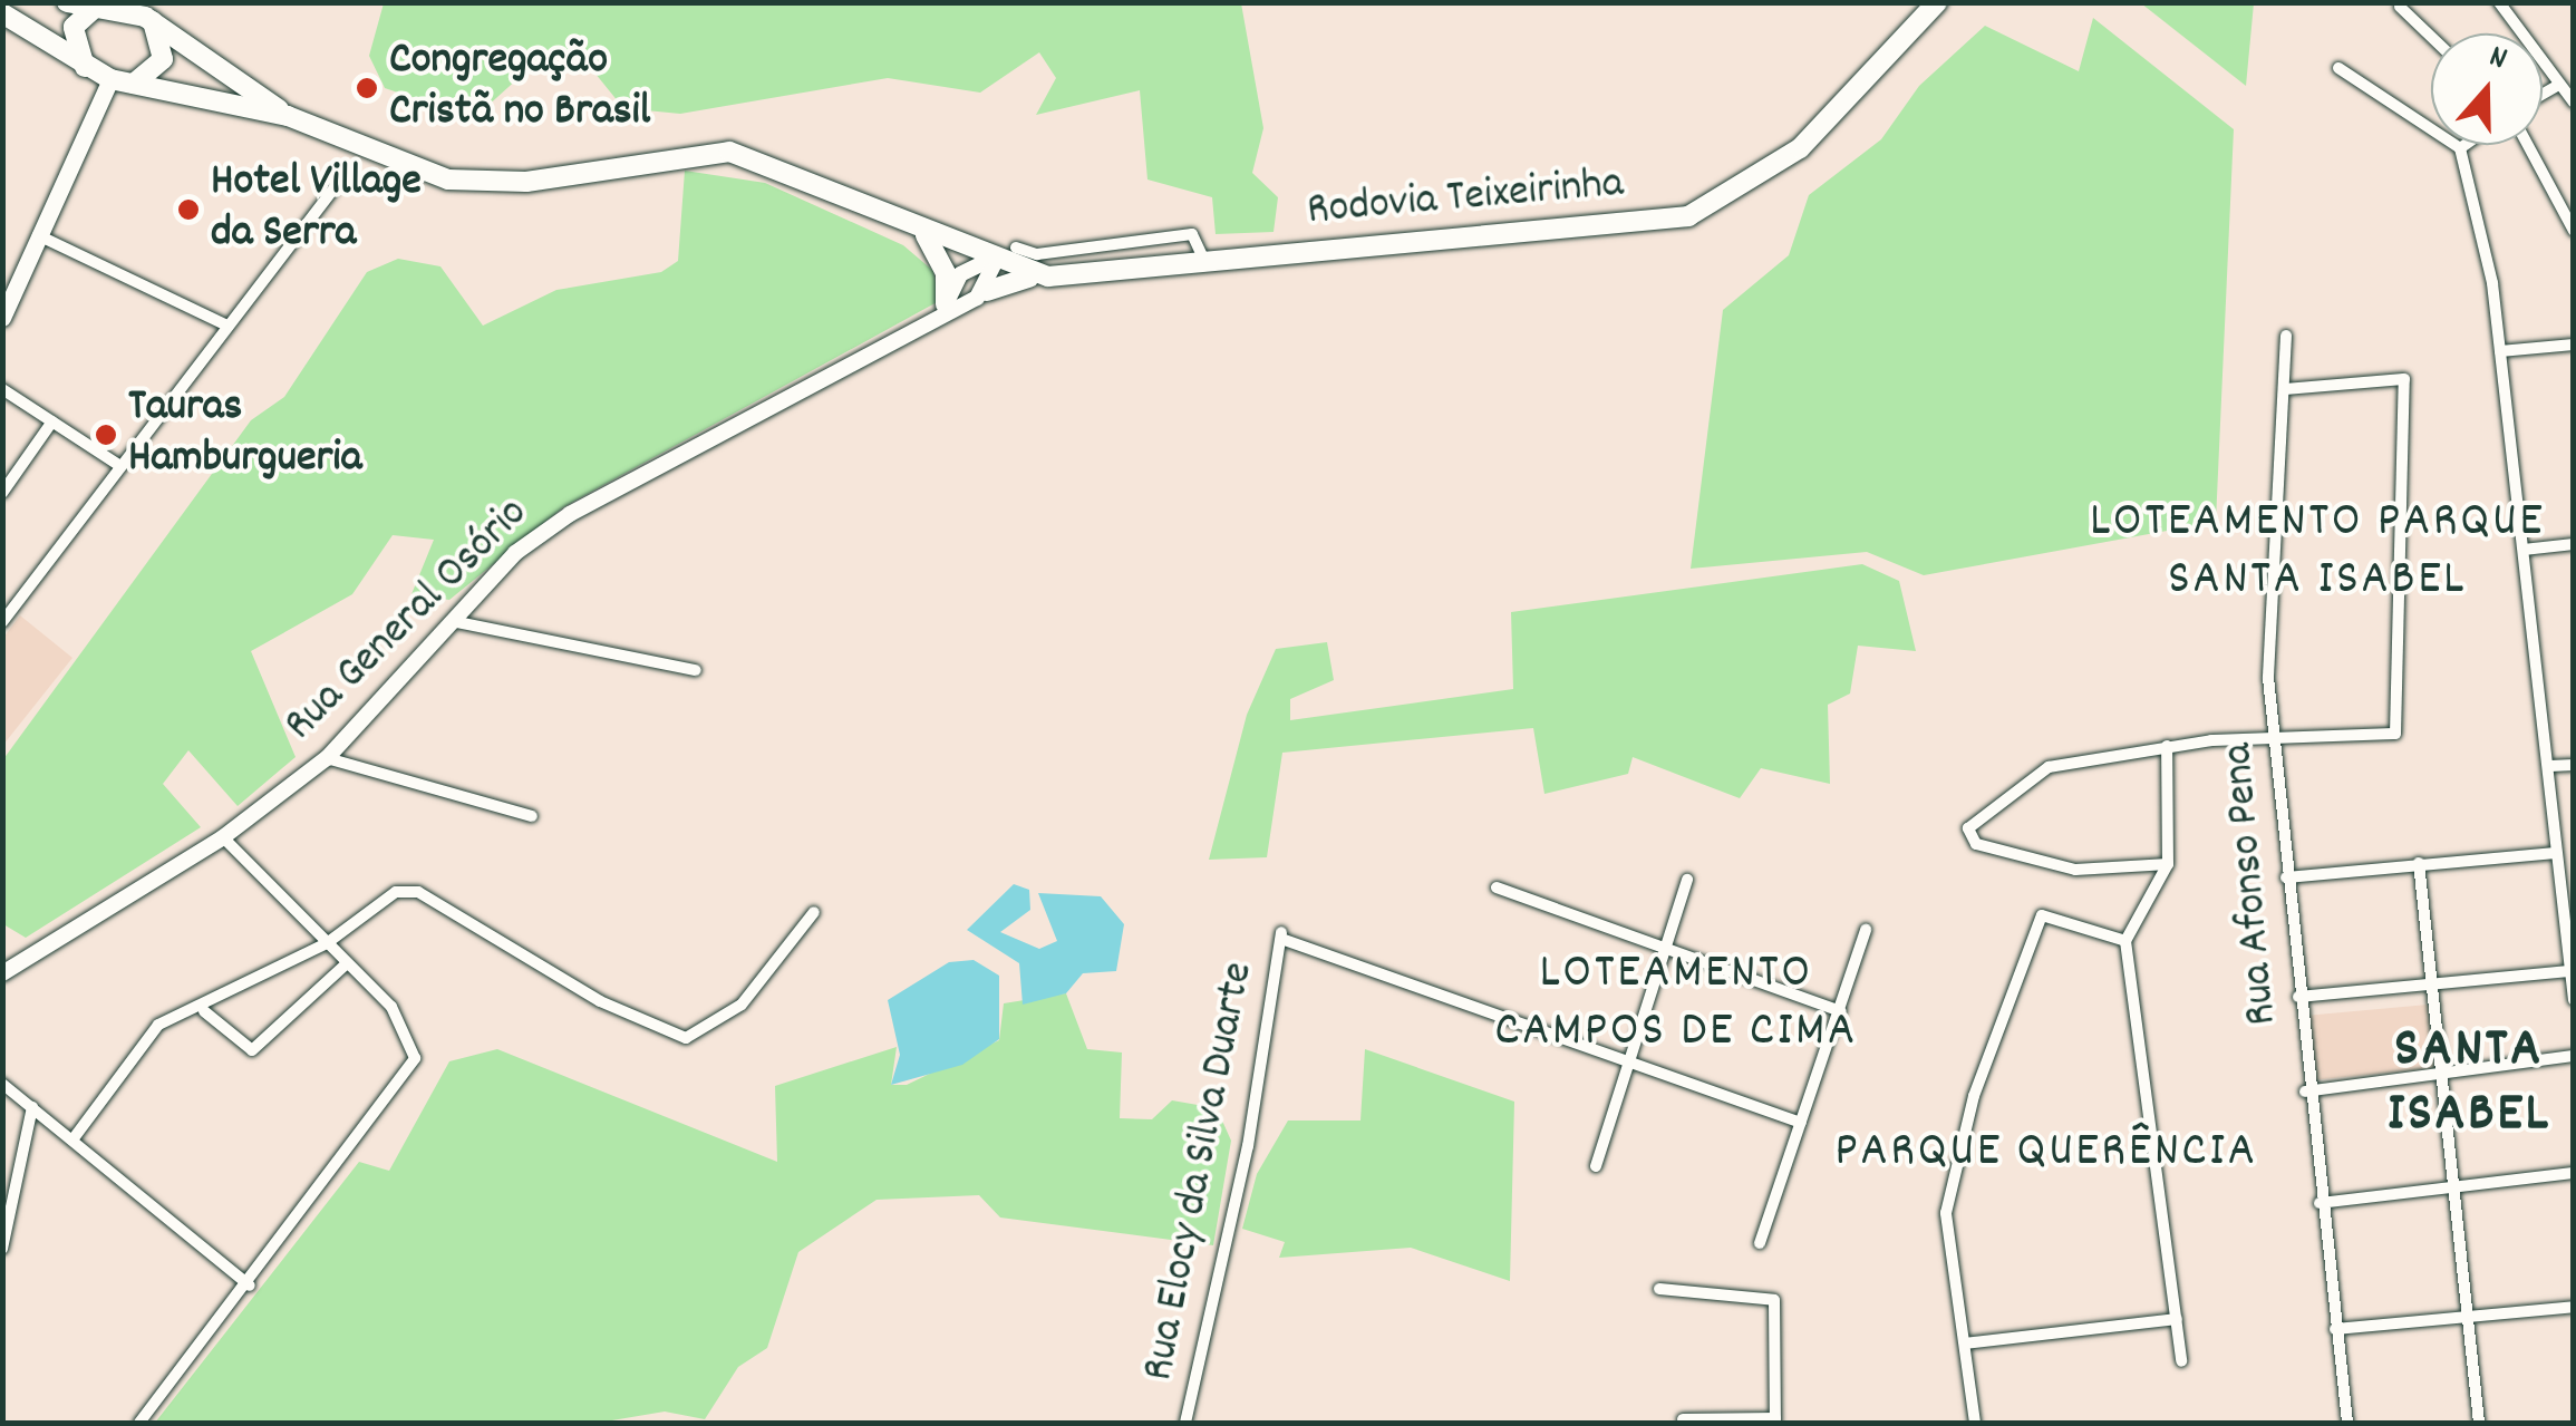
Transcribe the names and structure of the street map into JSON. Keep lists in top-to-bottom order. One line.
{"streets":{"main road":["Rodovia Teixeirinha"],"street":["Rua General Osório","Rua Afonso Pena","Rua Elocy da Silva Duarte"]},"crossings":[["Rodovia Teixeirinha","Rua General Osório"]],"districts":["LOTEAMENTO PARQUE SANTA ISABEL","LOTEAMENTO CAMPOS DE CIMA","SANTA ISABEL","PARQUE QUERÊNCIA"],"places":["Congregação Cristã no Brasil","Hotel Village da Serra","Tauras Hamburgueria"],"north":"top"}
